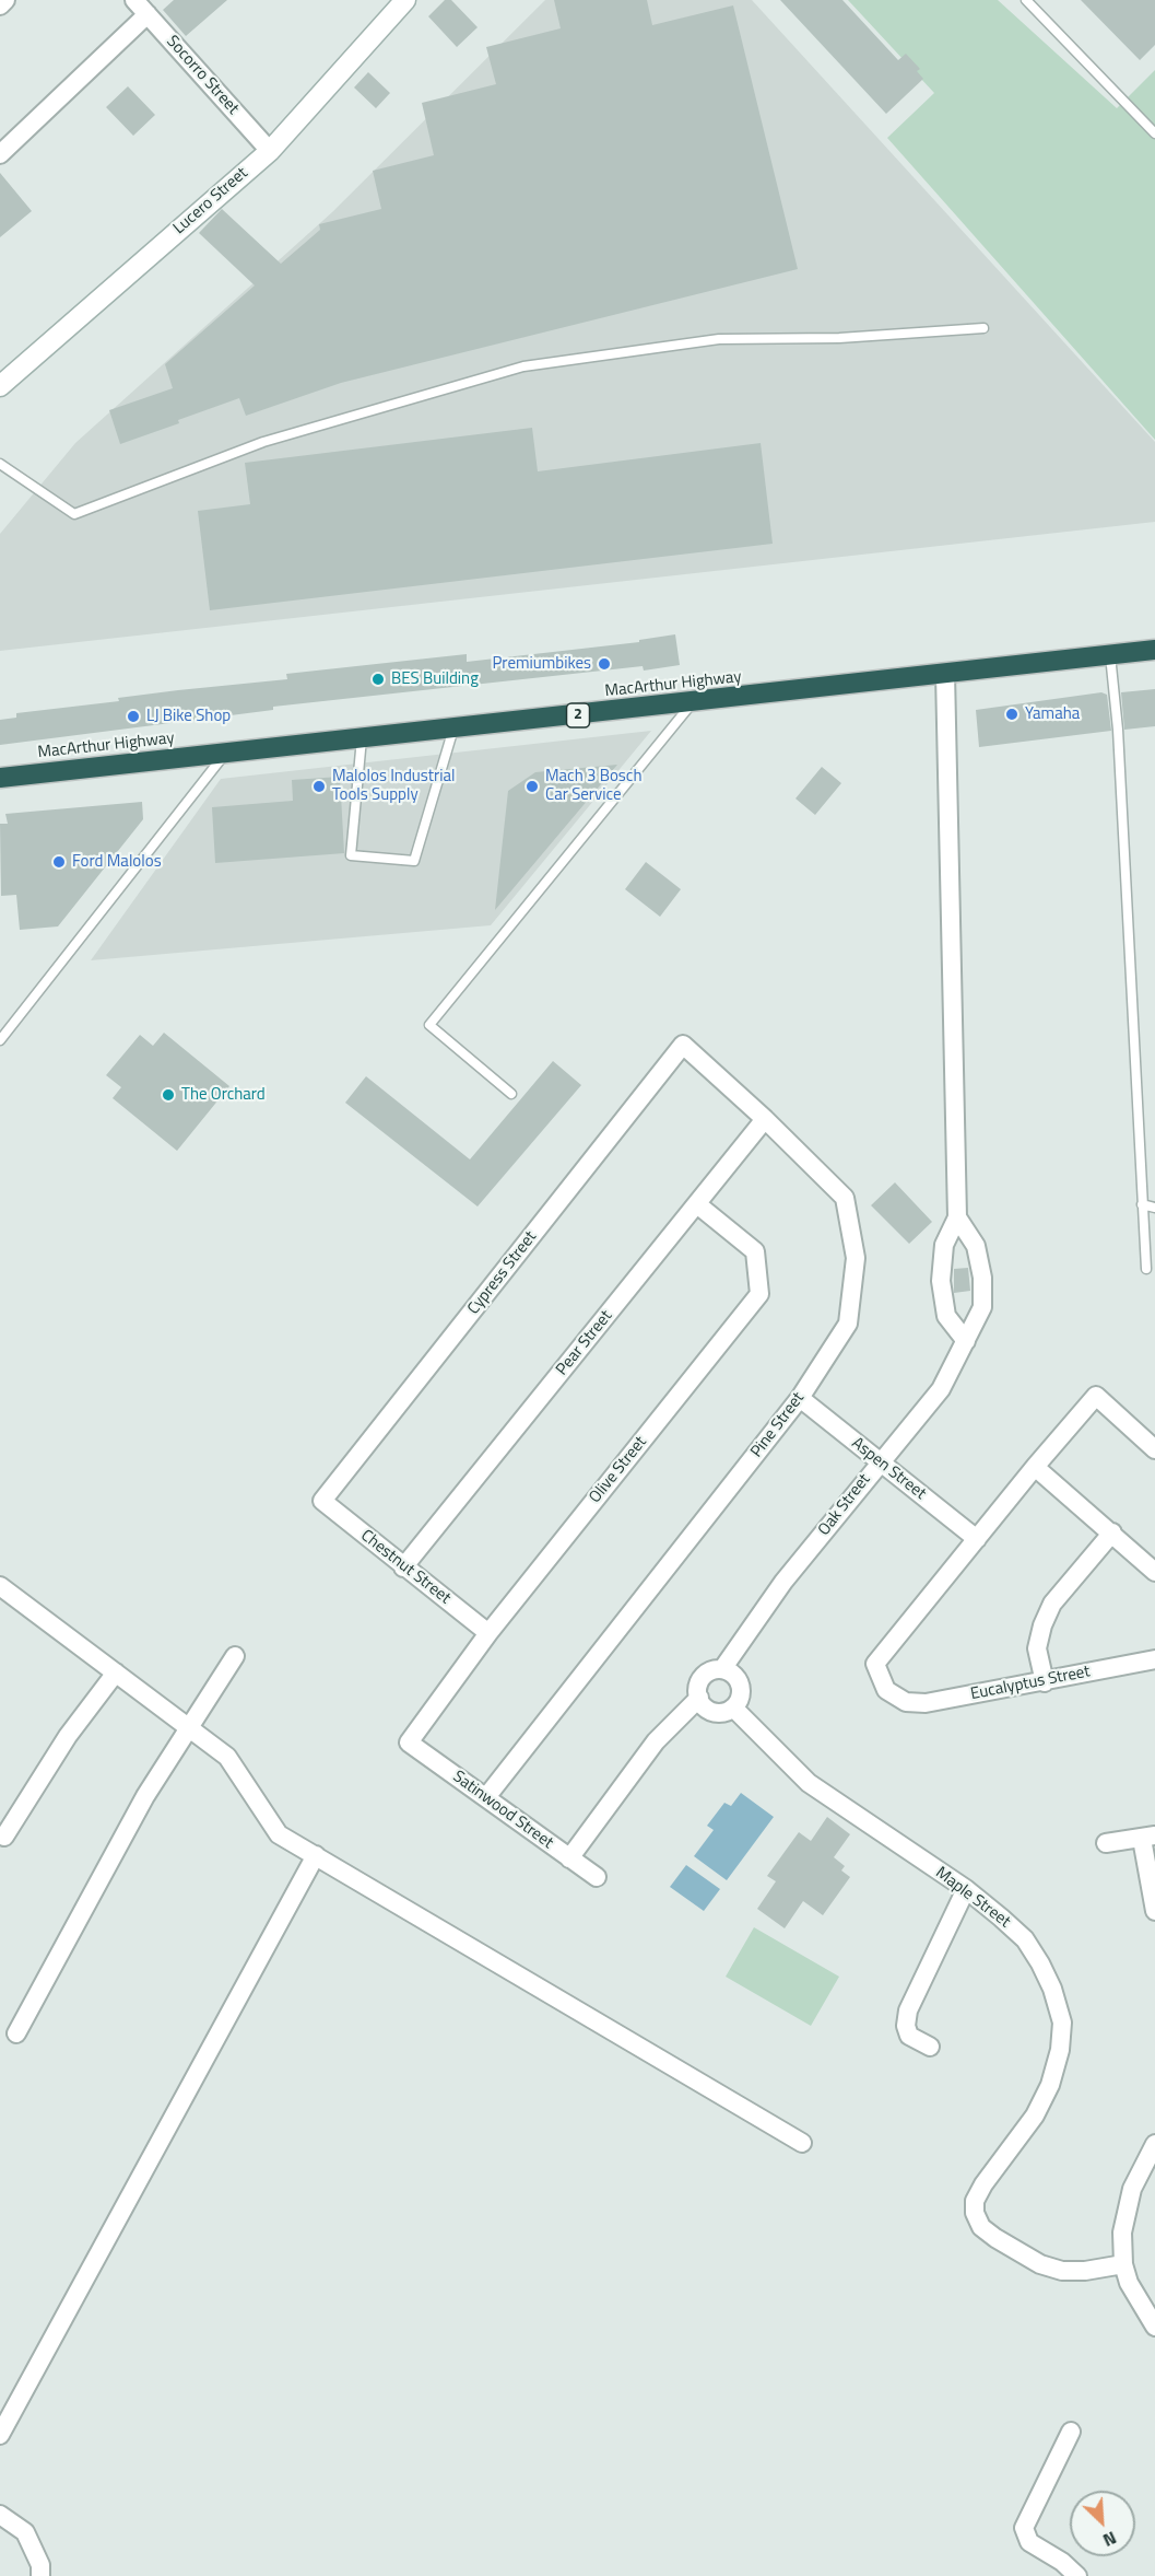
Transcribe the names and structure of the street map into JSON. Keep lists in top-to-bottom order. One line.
{"streets":{"highway":["MacArthur Highway","2"],"street":["Socorro Street","Lucero Street","Cypress Street","Pear Street","Pine Street","Aspen Street","Olive Street","Oak Street","Chestnut Street","Eucalyptus Street","Satinwood Street","Maple Street"]},"crossings":[["Socorro Street","Lucero Street"],["Cypress Street","Pine Street"],["Cypress Street","Chestnut Street"],["Pear Street","Pine Street"],["Pear Street","Olive Street"],["Pear Street","Chestnut Street"],["Pine Street","Aspen Street"],["Pine Street","Satinwood Street"],["Aspen Street","Oak Street"],["Aspen Street","Eucalyptus Street"],["Olive Street","Chestnut Street"],["Olive Street","Satinwood Street"],["Oak Street","Maple Street"]],"places":["Premiumbikes","BES Building","Yamaha","LJ Bike Shop","Malolos Industrial Tools Supply","Mach 3 Bosch Car Service","Ford Malolos","The Orchard"],"north":"bottom right"}
